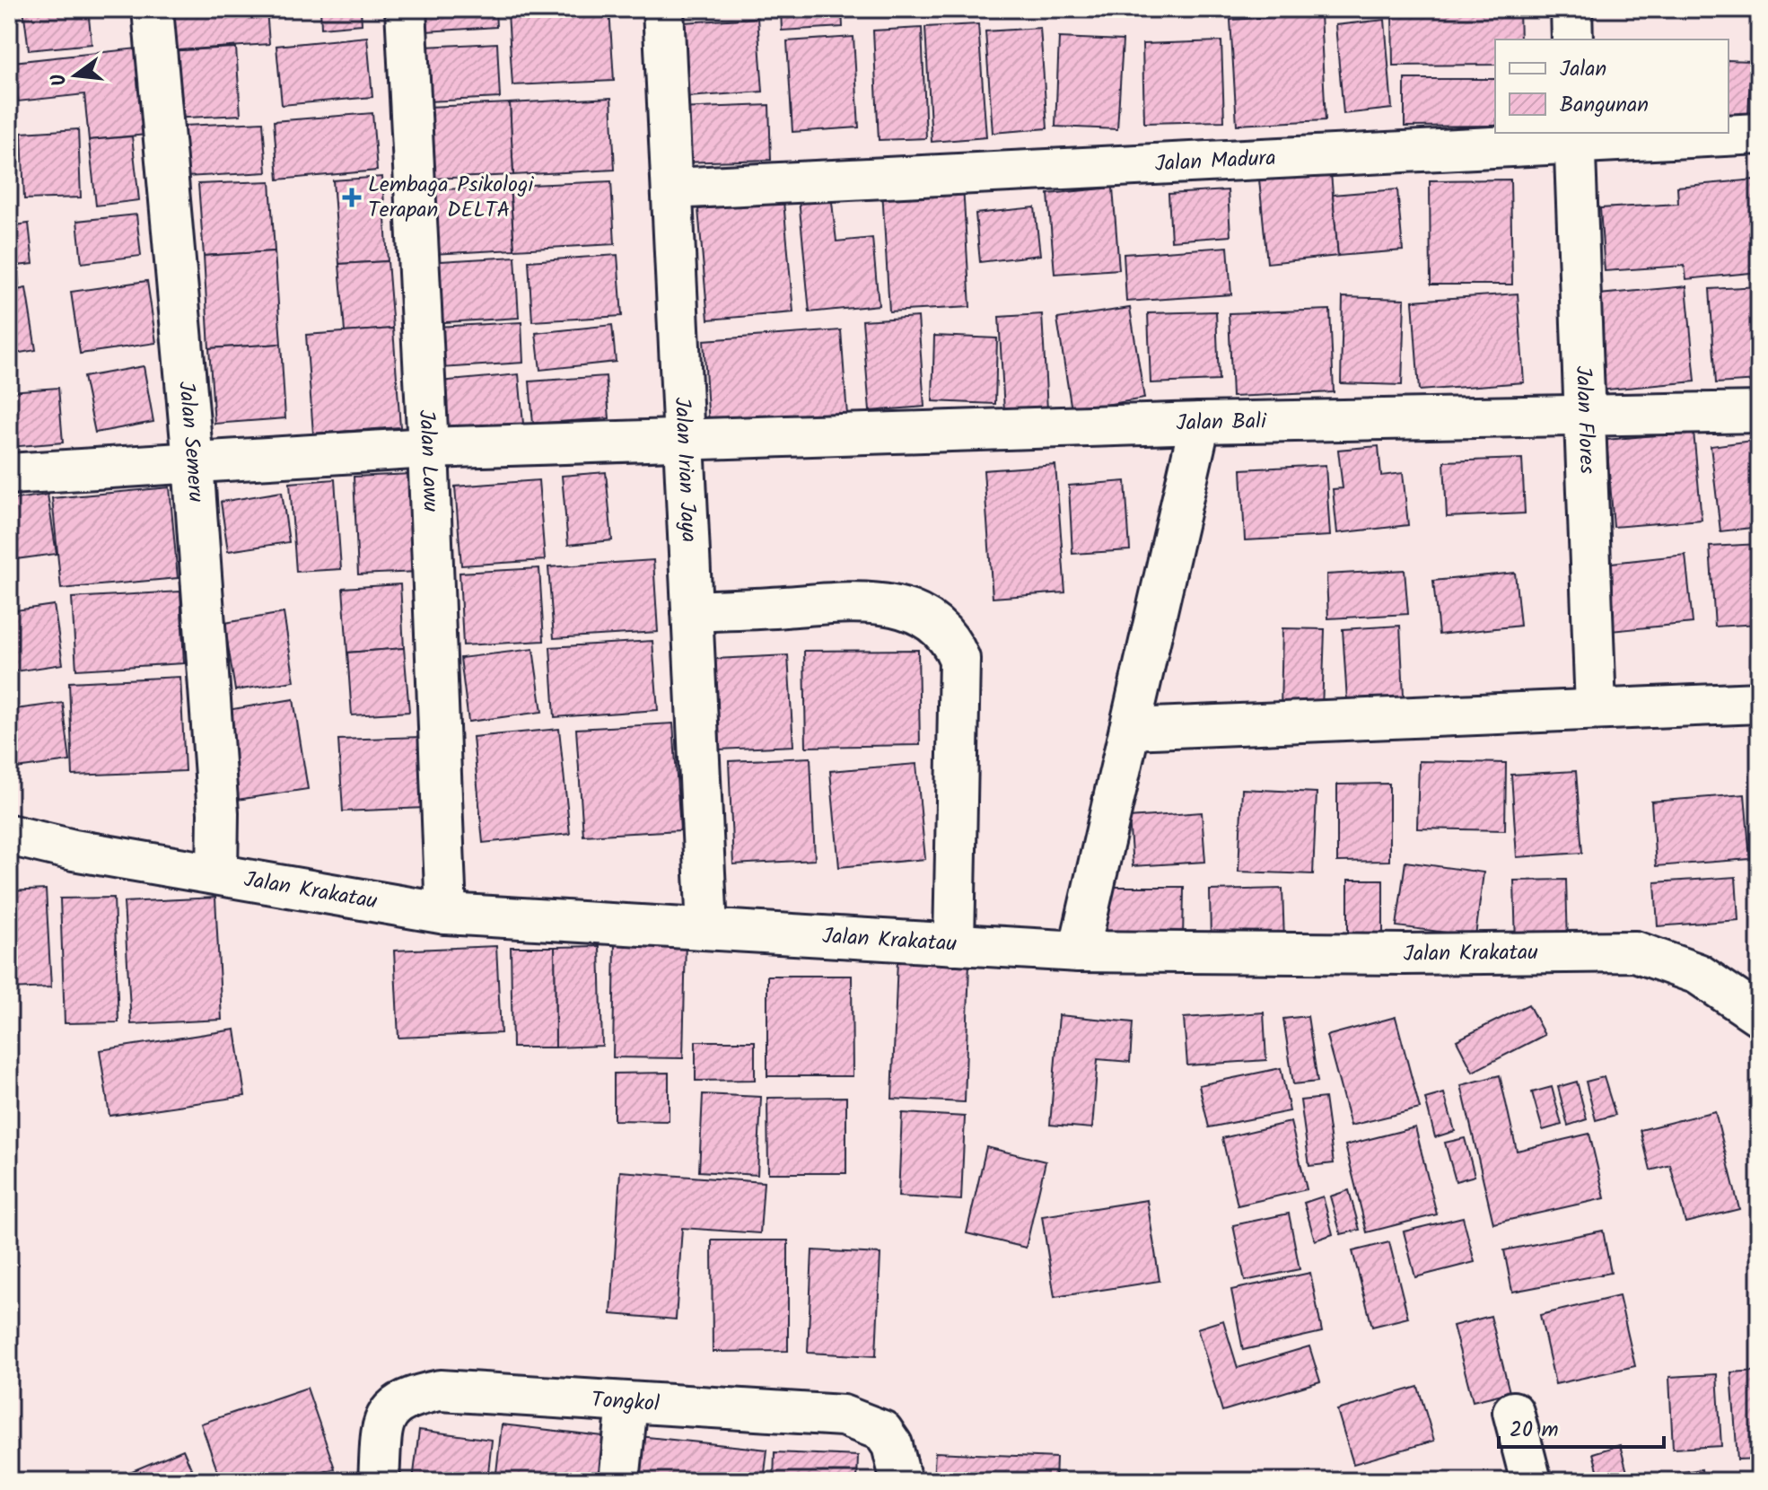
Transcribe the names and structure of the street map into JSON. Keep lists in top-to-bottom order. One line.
{"streets":{"street":["Jalan Madura","Jalan Flores","Jalan Bali","Jalan Semeru","Jalan Lawu","Jalan Irian Jaya","Jalan Krakatau","Tongkol"]},"crossings":[["Jalan Madura","Jalan Flores"],["Jalan Madura","Jalan Irian Jaya"],["Jalan Flores","Jalan Bali"],["Jalan Bali","Jalan Semeru"],["Jalan Bali","Jalan Lawu"],["Jalan Bali","Jalan Irian Jaya"],["Jalan Semeru","Jalan Krakatau"],["Jalan Lawu","Jalan Krakatau"],["Jalan Irian Jaya","Jalan Krakatau"]],"places":{"health":["Lembaga Psikologi Terapan DELTA"]},"legend":["Jalan","Bangunan"],"scale_bar":"20 m","north":"left"}
